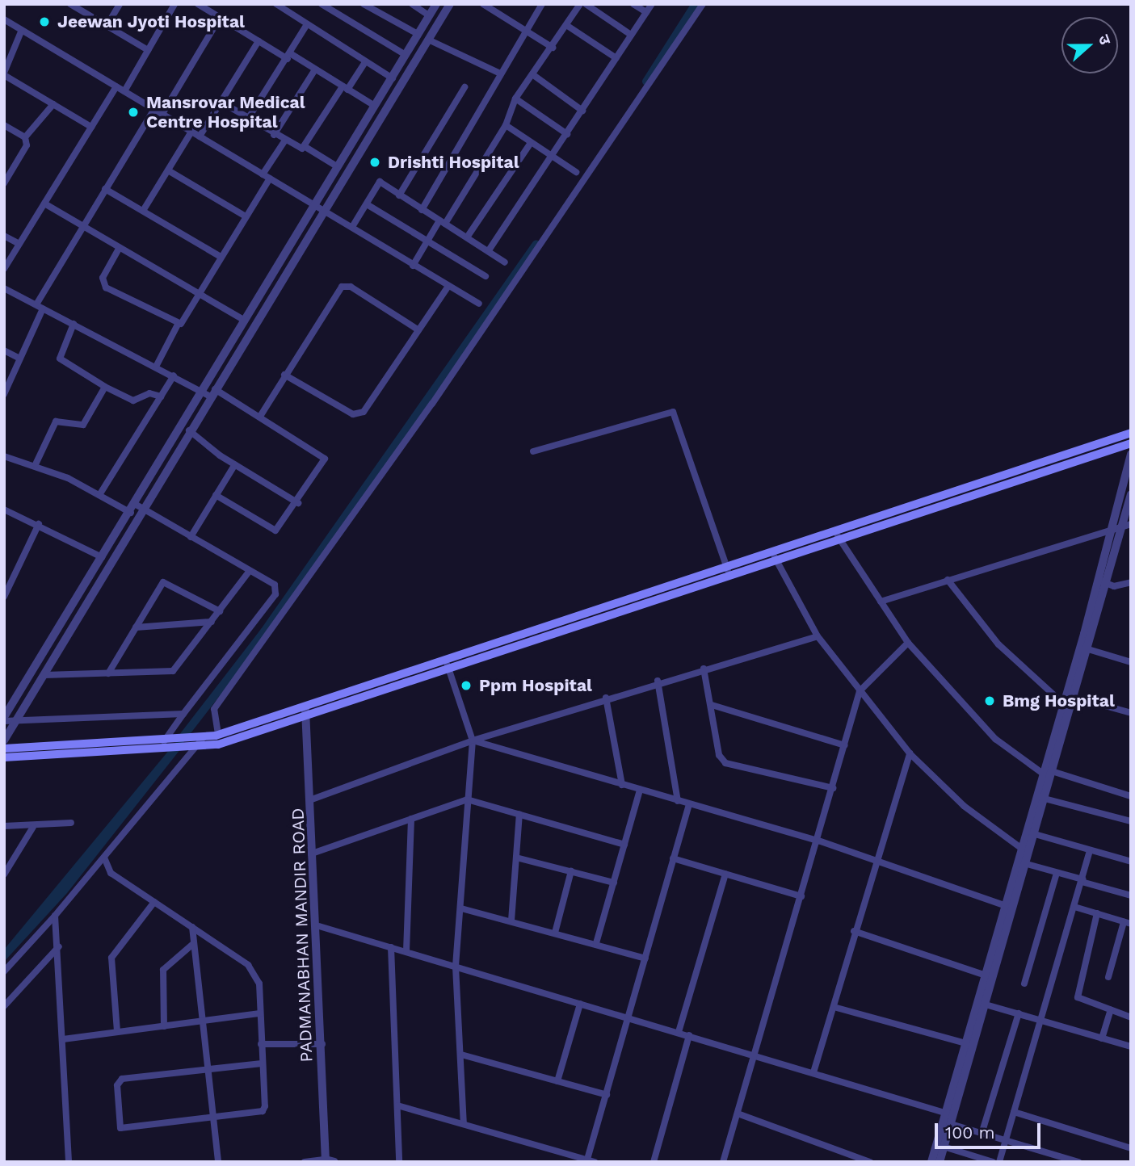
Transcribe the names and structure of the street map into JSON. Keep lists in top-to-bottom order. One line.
{"streets":{"street":["PADMANABHAN MANDIR ROAD"]},"places":["Jeewan Jyoti Hospital","Mansrovar Medical Centre Hospital","Drishti Hospital","Ppm Hospital","Bmg Hospital"],"scale_bar":"100 m","north":"right"}
